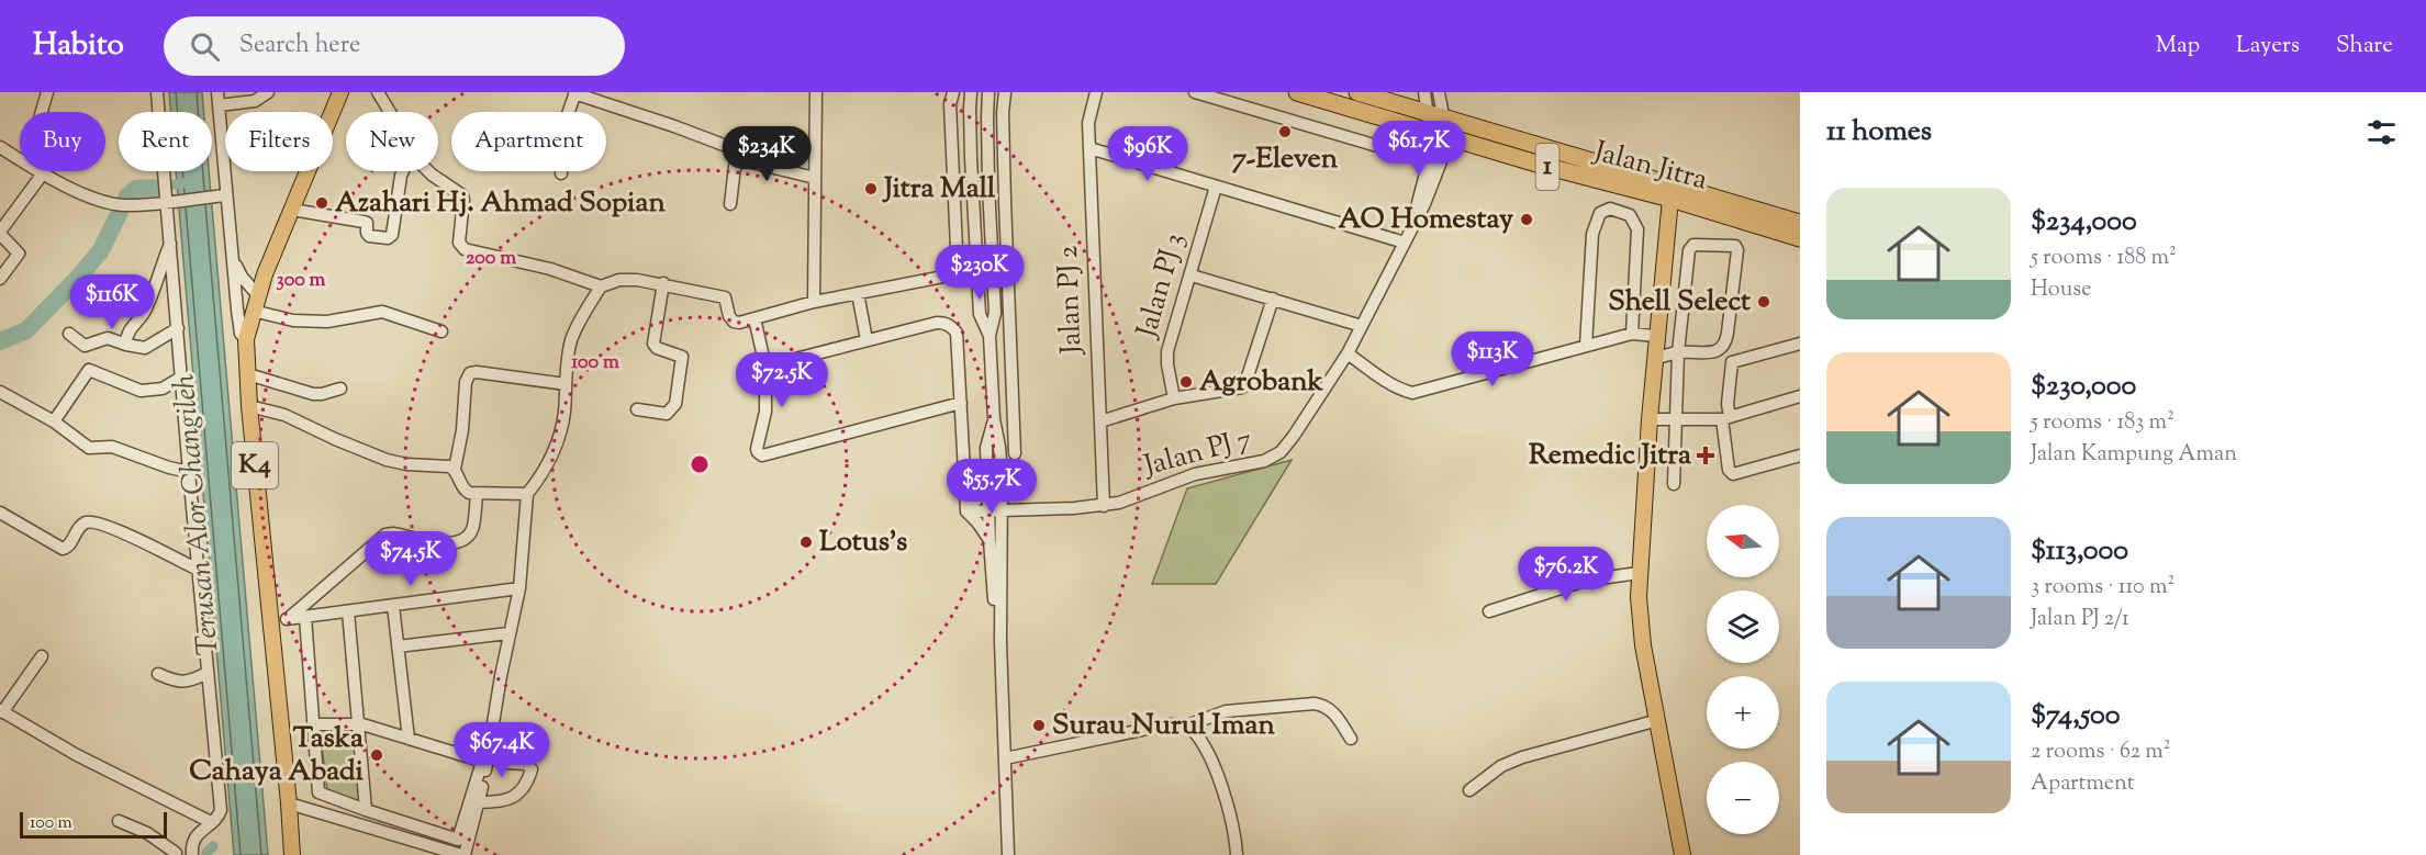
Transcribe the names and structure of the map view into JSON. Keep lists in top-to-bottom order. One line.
{"streets":{"highway":["1","Jalan Jitra"],"main road":["K4"],"street":["Jalan PJ 3","Jalan PJ 2","Jalan PJ 7"]},"crossings":[["Jalan PJ 2","Jalan PJ 7"]],"water":["Terusan Alor Changileh"],"places":{"other":["7-Eleven","Jitra Mall","Azahari Hj. Ahmad Sopian","AO Homestay","Shell Select","Agrobank","Lotus's","Surau Nurul Iman","Taska Cahaya Abadi"],"health":["Remedic Jitra"]},"scale_bar":"100 m","north":"left","page":{"header":"Habito","search":"Search here","nav":["Map","Layers","Share"],"heading":"11 homes","chip":["Buy","Rent","Filters","New","Apartment"],"price":["$61.7K","$234K","$96K","$230K","$116K","$113K","$72.5K","$55.7K","$74.5K","$76.2K","$67.4K"],"list":[{"name":"$234,000","note":"5 rooms · 188 m² · House"},{"name":"$230,000","note":"5 rooms · 183 m² · Jalan Kampung Aman"},{"name":"$113,000","note":"3 rooms · 110 m² · Jalan PJ 2/1"},{"name":"$74,500","note":"2 rooms · 62 m² · Apartment"}],"map_buttons":["+","−"],"scale":"100 m"},"rings":["200 m","300 m","100 m"]}
